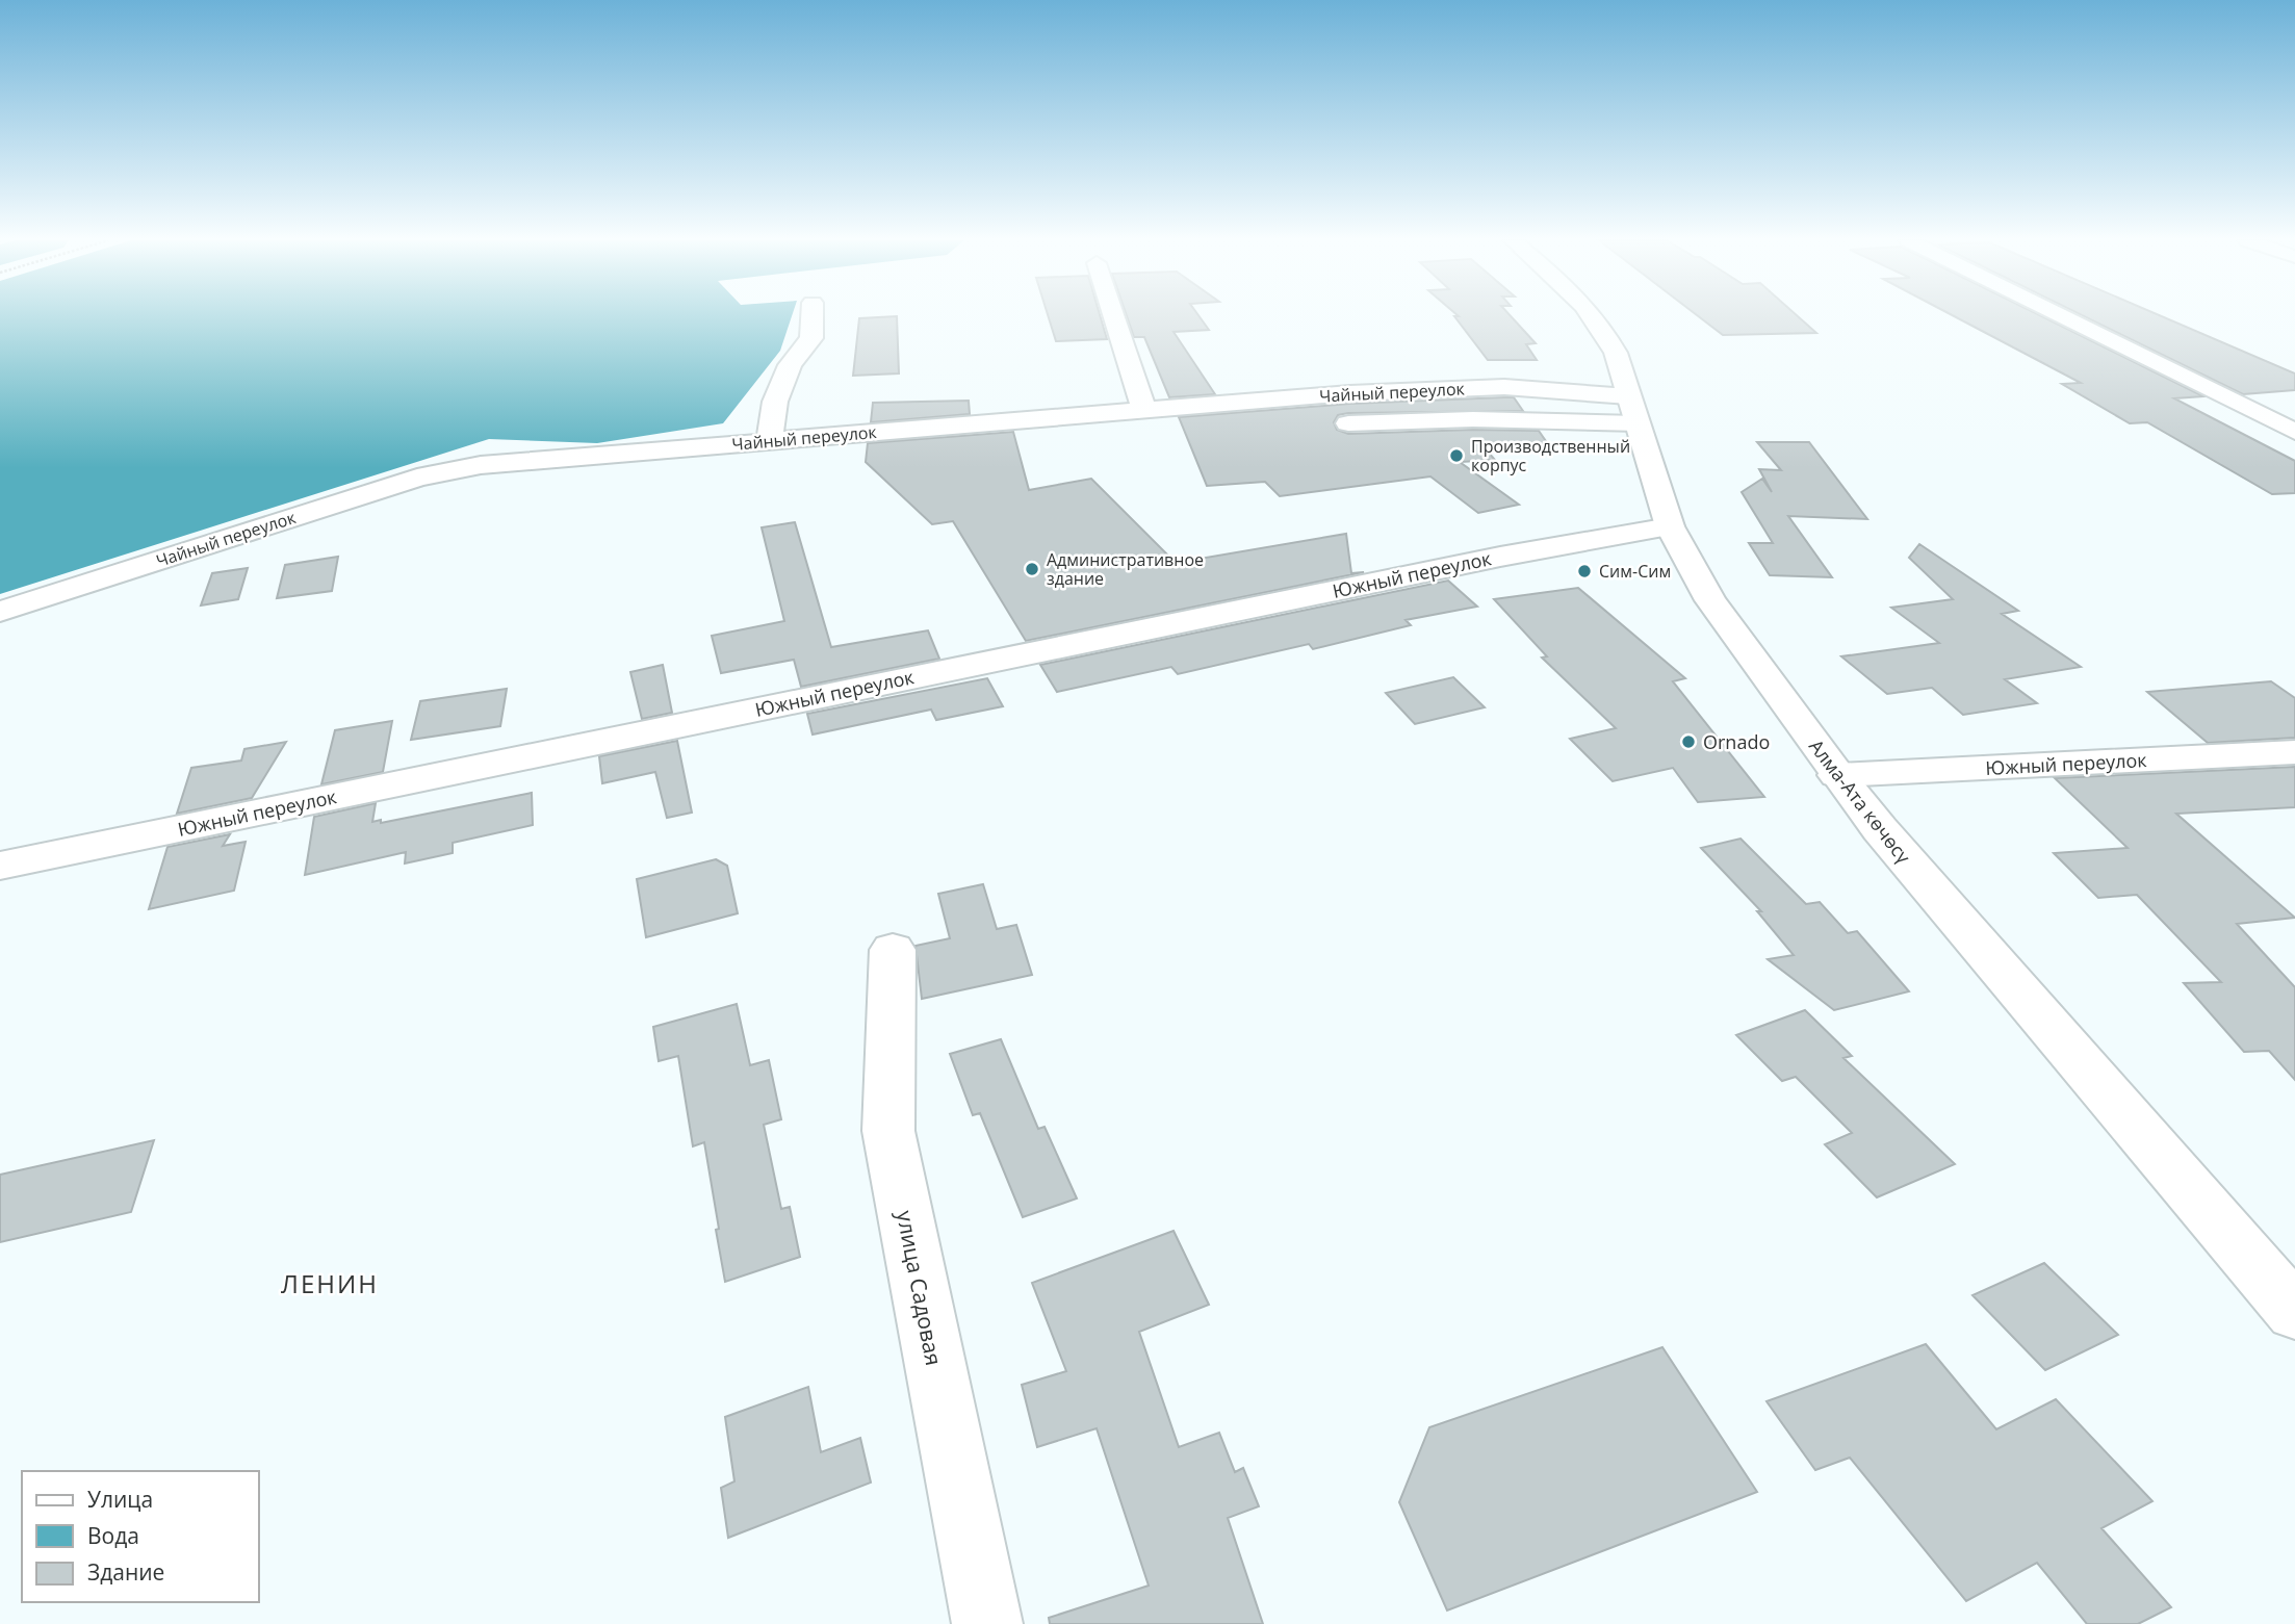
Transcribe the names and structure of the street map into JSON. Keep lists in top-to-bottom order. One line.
{"streets":{"main road":["Чайный переулок","Южный переулок","Алма-Ата көчөсү","улица Садовая"]},"crossings":[["Чайный переулок","Алма-Ата көчөсү"],["Южный переулок","Алма-Ата көчөсү"]],"districts":["ЛЕНИН"],"places":["Производственный корпус","Административное здание","Сим-Сим","Ornado"],"legend":["Улица","Вода","Здание"]}
